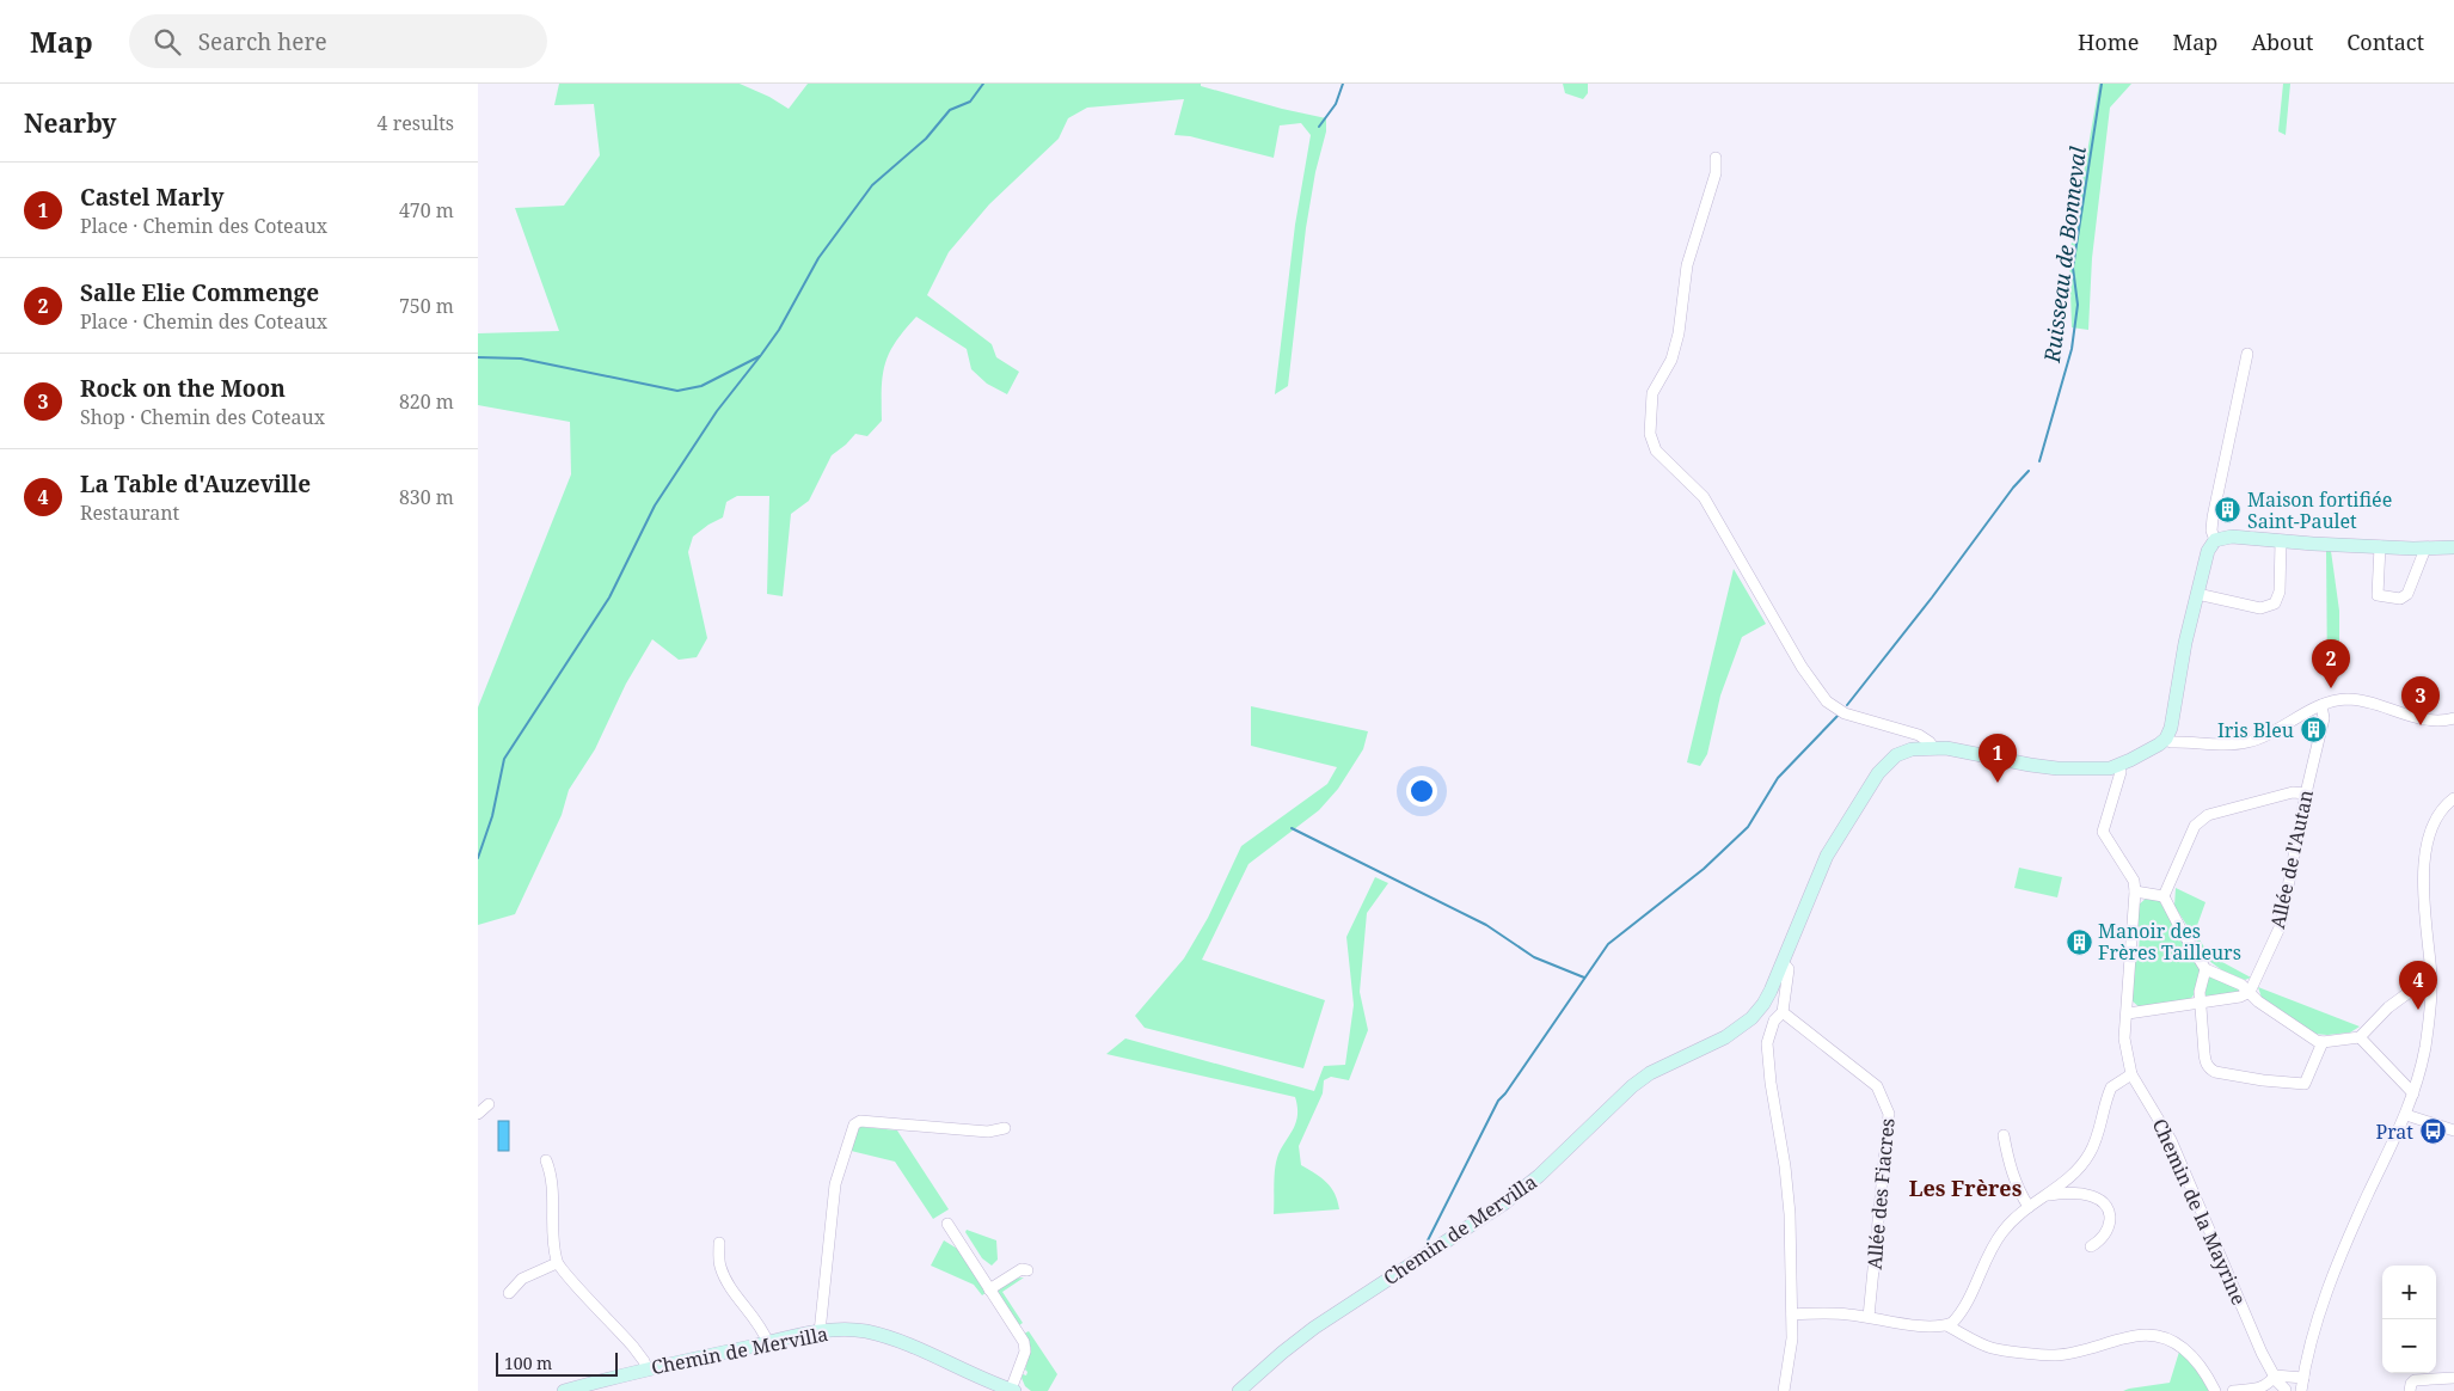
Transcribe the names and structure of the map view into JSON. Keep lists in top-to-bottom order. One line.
{"streets":{"street":["Allée de l'Autan","Allée des Fiacres","Chemin de la Mayrine","Chemin de Mervilla"]},"crossings":[["Chemin de la Mayrine","Chemin de Mervilla"]],"districts":["Les Frères"],"water":["Ruisseau de Bonneval"],"places":{"building":["Maison fortifiée Saint-Paulet","Iris Bleu","Manoir des Frères Tailleurs"],"bus stop":["Prat"]},"scale_bar":"100 m","page":{"header":"Map","search":"Search here","nav":["Home","Map","About","Contact"],"heading":["Nearby","4 results"],"list":[{"mark":"1","name":"Castel Marly","note":"Place · Chemin des Coteaux","value":"470 m"},{"mark":"2","name":"Salle Elie Commenge","note":"Place · Chemin des Coteaux","value":"750 m"},{"mark":"3","name":"Rock on the Moon","note":"Shop · Chemin des Coteaux","value":"820 m"},{"mark":"4","name":"La Table d'Auzeville","note":"Restaurant","value":"830 m"}],"pins":["2","3","1","4"],"map_buttons":["+","−"],"scale":"100 m"}}
